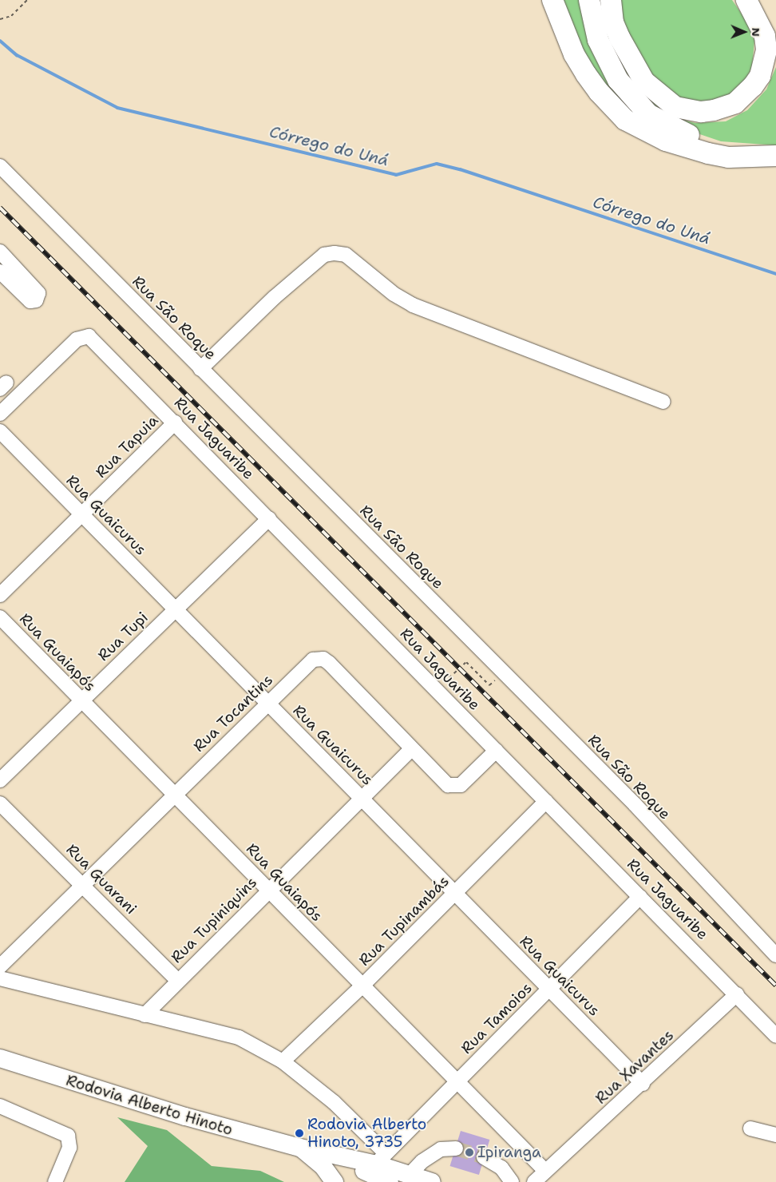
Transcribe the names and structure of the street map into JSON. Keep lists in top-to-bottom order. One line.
{"streets":{"main road":["Rodovia Alberto Hinoto"],"street":["Rua São Roque","Rua Jaguaribe","Rua Tapuia","Rua Guaicurus","Rua Tupi","Rua Guaiapós","Rua Tocantins","Rua Guarani","Rua Tupiniquins","Rua Tupinambás","Rua Tamoios","Rua Xavantes"]},"crossings":[["Rua Jaguaribe","Rua Tapuia"],["Rua Jaguaribe","Rua Tupi"],["Rua Jaguaribe","Rua Tocantins"],["Rua Jaguaribe","Rua Tupinambás"],["Rua Jaguaribe","Rua Tamoios"],["Rua Jaguaribe","Rua Xavantes"],["Rua Tapuia","Rua Guaicurus"],["Rua Guaicurus","Rua Tupi"],["Rua Guaicurus","Rua Tocantins"],["Rua Guaicurus","Rua Tupiniquins"],["Rua Guaicurus","Rua Tupinambás"],["Rua Guaicurus","Rua Tamoios"],["Rua Guaicurus","Rua Xavantes"],["Rua Tupi","Rua Guaiapós"],["Rua Guaiapós","Rua Tocantins"],["Rua Guaiapós","Rua Tupiniquins"],["Rua Guaiapós","Rua Tupinambás"],["Rua Guaiapós","Rua Tamoios"],["Rua Guaiapós","Rua Xavantes"],["Rua Tocantins","Rua Guarani"],["Rua Tocantins","Rua Tupiniquins"],["Rua Guarani","Rua Tupiniquins"],["Rua Tamoios","Rodovia Alberto Hinoto"]],"water":["Córrego do Uná"],"places":["Rodovia Alberto Hinoto, 3735","Ipiranga"],"north":"right"}
